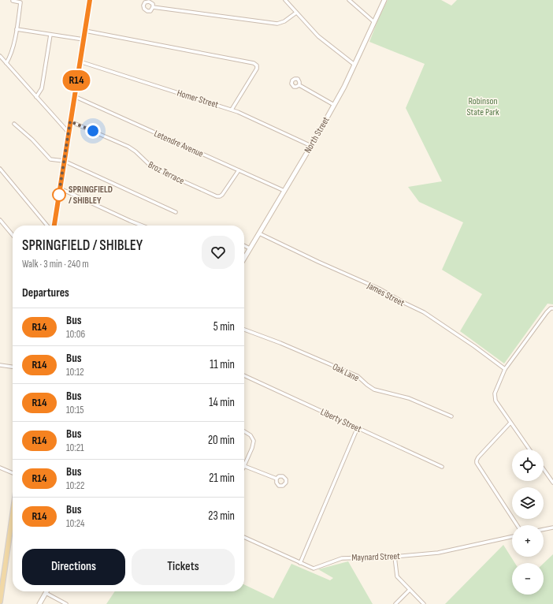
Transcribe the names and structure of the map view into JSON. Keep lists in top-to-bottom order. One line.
{"streets":{"main road":["North Street"],"street":["Homer Street","Letendre Avenue","Broz Terrace","James Street","Oak Lane","Liberty Street","Maynard Street"]},"crossings":[["Homer Street","North Street"],["North Street","Letendre Avenue"],["North Street","James Street"],["Letendre Avenue","Broz Terrace"]],"parks":["Robinson State Park"],"places":["SPRINGFIELD / SHIBLEY"],"lines":["bus line R14"],"page":{"on_map":"R14","heading":[["SPRINGFIELD / SHIBLEY","Walk · 3 min · 240 m"],"Departures"],"list":[{"mark":"R14","name":"Bus","note":"10:06","value":"5 min"},{"mark":"R14","name":"Bus","note":"10:12","value":"11 min"},{"mark":"R14","name":"Bus","note":"10:15","value":"14 min"},{"mark":"R14","name":"Bus","note":"10:21","value":"20 min"},{"mark":"R14","name":"Bus","note":"10:22","value":"21 min"},{"mark":"R14","name":"Bus","note":"10:24","value":"23 min"}],"map_buttons":["+","−"],"buttons":["Directions","Tickets"]}}
